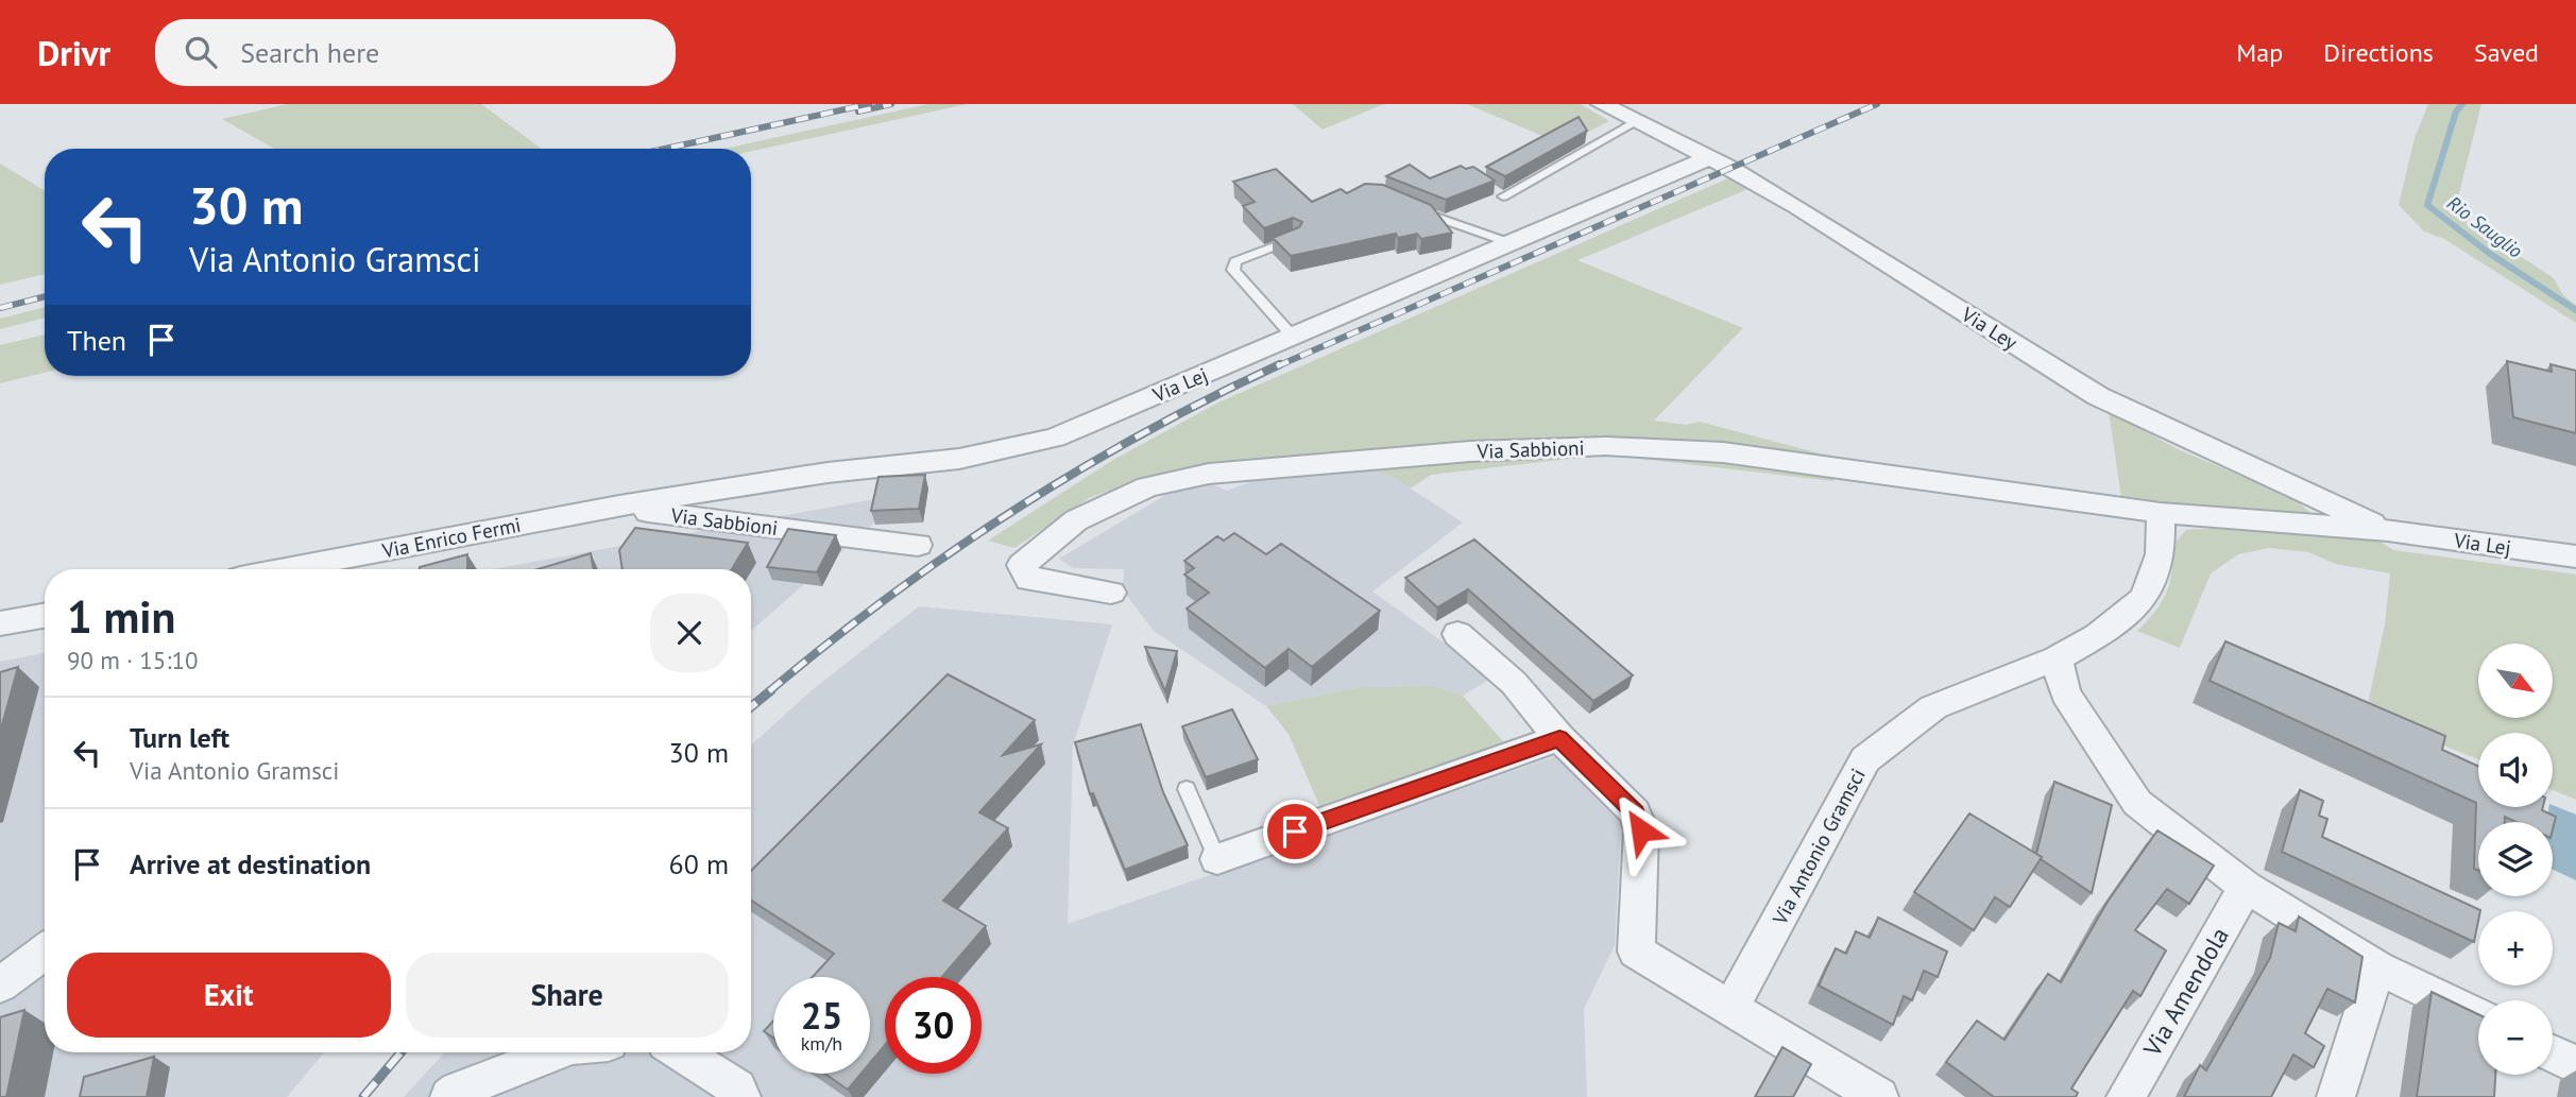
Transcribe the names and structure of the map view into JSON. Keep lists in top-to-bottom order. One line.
{"streets":{"street":["Via Ley","Via Lej","Via Sabbioni","Via Enrico Fermi","Via Antonio Gramsci","Via Amendola"]},"crossings":[["Via Ley","Via Lej"],["Via Lej","Via Sabbioni"],["Via Lej","Via Enrico Fermi"],["Via Sabbioni","Via Enrico Fermi"],["Via Sabbioni","Via Antonio Gramsci"]],"water":["Rio Sauglio"],"north":"bottom right","page":{"header":"Drivr","search":"Search here","nav":["Map","Directions","Saved"],"turn":["30 m","Via Antonio Gramsci"],"then":"Then","heading":["1 min","90 m · 15:10"],"map_buttons":["+","−"],"list":[{"name":"Turn left","note":"Via Antonio Gramsci","value":"30 m"},{"name":"Arrive at destination","value":"60 m"}],"buttons":["Exit","Share"],"speed":"25 km/h","limit":"30"}}
